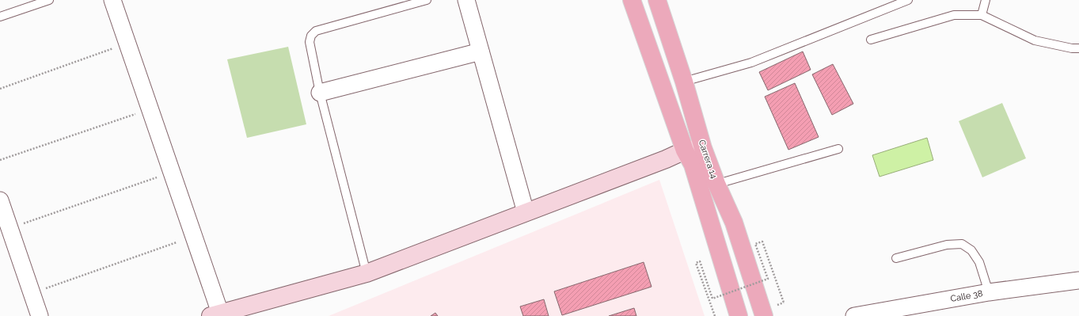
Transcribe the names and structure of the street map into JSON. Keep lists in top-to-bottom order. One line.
{"streets":{"main road":["Carrera 14"],"street":["Calle 38"]}}
